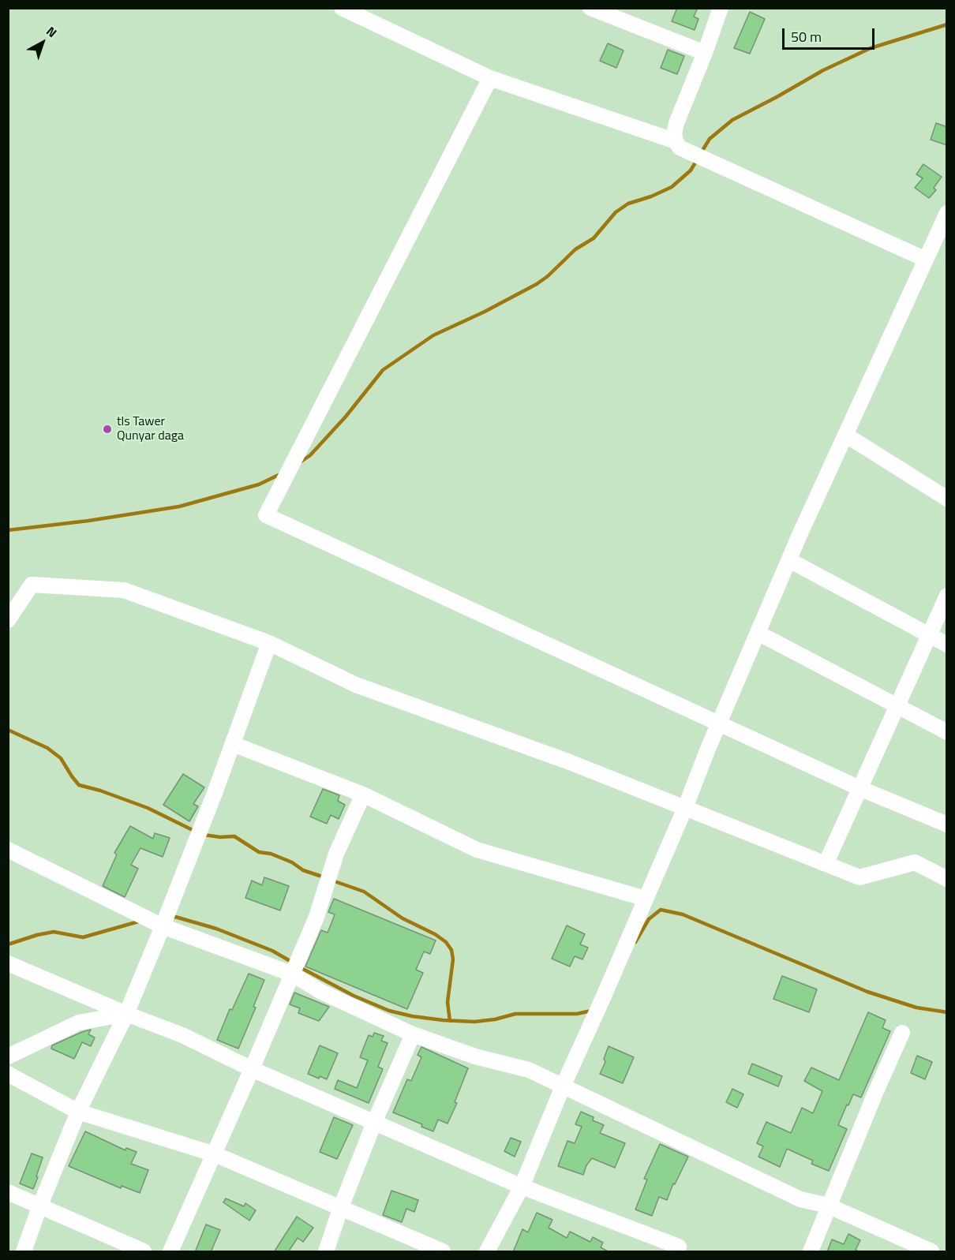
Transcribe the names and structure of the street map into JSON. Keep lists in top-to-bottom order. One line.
{"places":["tls Tawer Qunyar daga"],"scale_bar":"50 m","north":"top right"}
